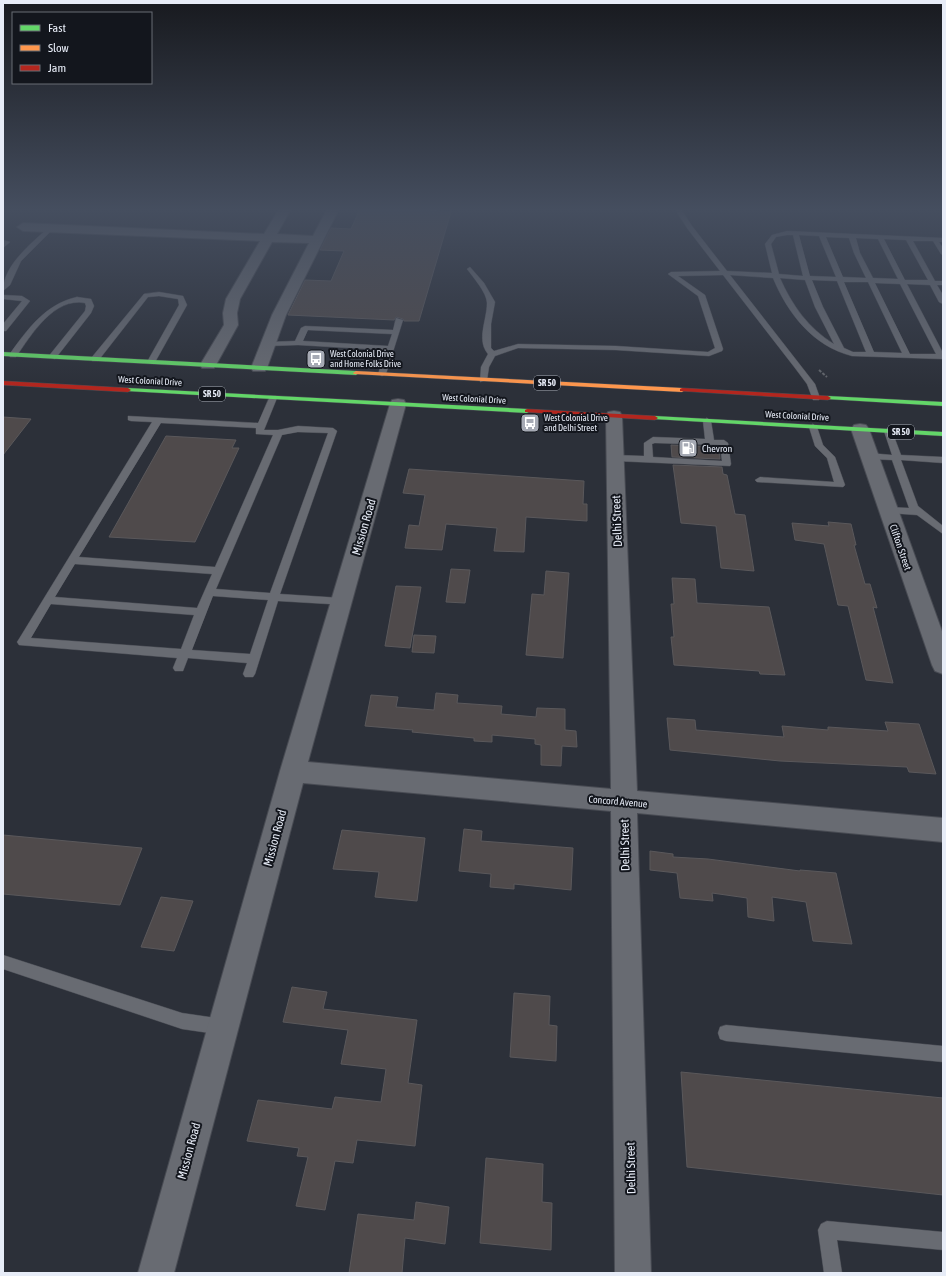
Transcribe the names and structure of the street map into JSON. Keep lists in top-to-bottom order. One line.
{"streets":{"highway":["West Colonial Drive","SR 50"],"street":["Delhi Street","Mission Road","Clifton Street","Concord Avenue"]},"crossings":[["West Colonial Drive","Delhi Street"],["West Colonial Drive","Mission Road"],["West Colonial Drive","Clifton Street"],["Delhi Street","Concord Avenue"],["Mission Road","Concord Avenue"]],"places":{"bus stop":["West Colonial Drive and Home Folks Drive","West Colonial Drive and Delhi Street"],"fuel station":["Chevron"]},"legend":["Fast","Slow","Jam"]}
